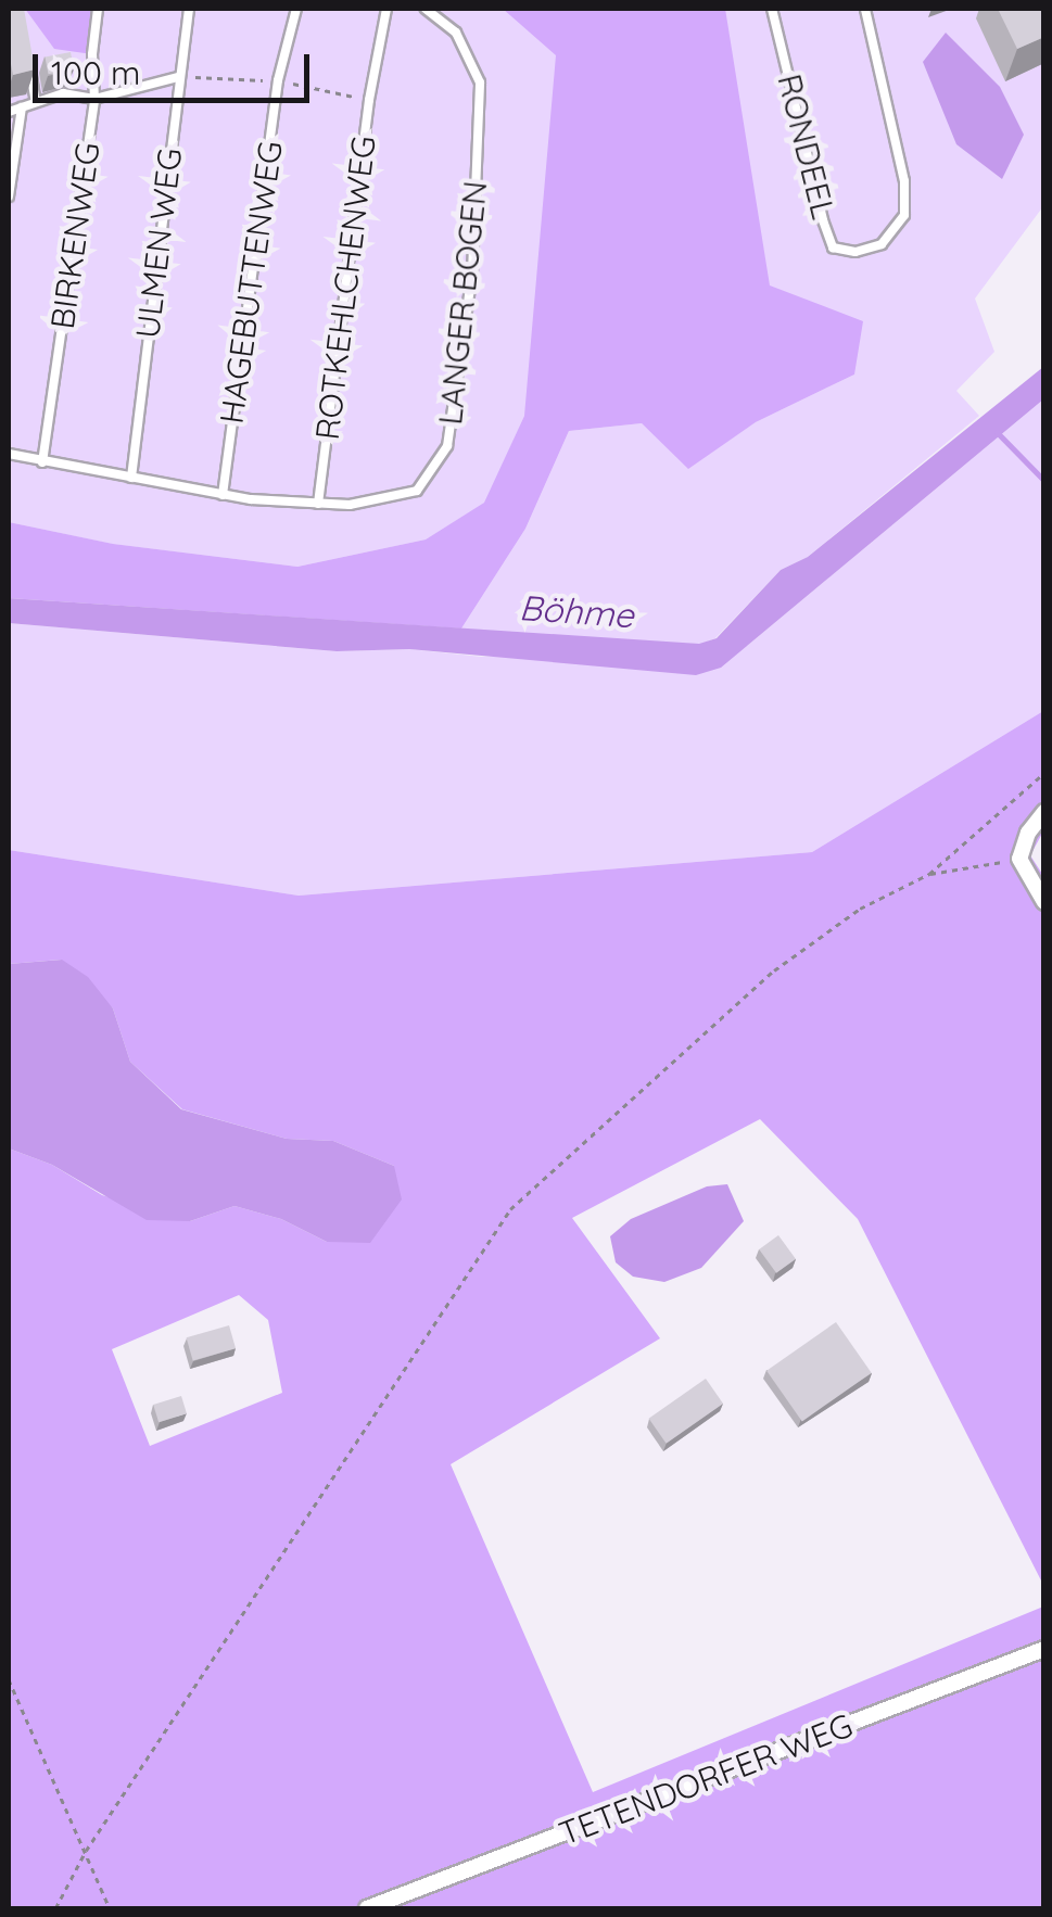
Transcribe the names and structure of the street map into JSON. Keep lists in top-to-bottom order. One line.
{"streets":{"street":["TETENDORFER WEG"],"lane":["RONDEEL","BIRKENWEG","ULMEN WEG","HAGEBUTTENWEG","ROTKEHLCHENWEG","LANGER BOGEN"]},"crossings":[["BIRKENWEG","LANGER BOGEN"],["ULMEN WEG","LANGER BOGEN"],["HAGEBUTTENWEG","LANGER BOGEN"],["ROTKEHLCHENWEG","LANGER BOGEN"]],"water":["Böhme"],"scale_bar":"100 m"}
